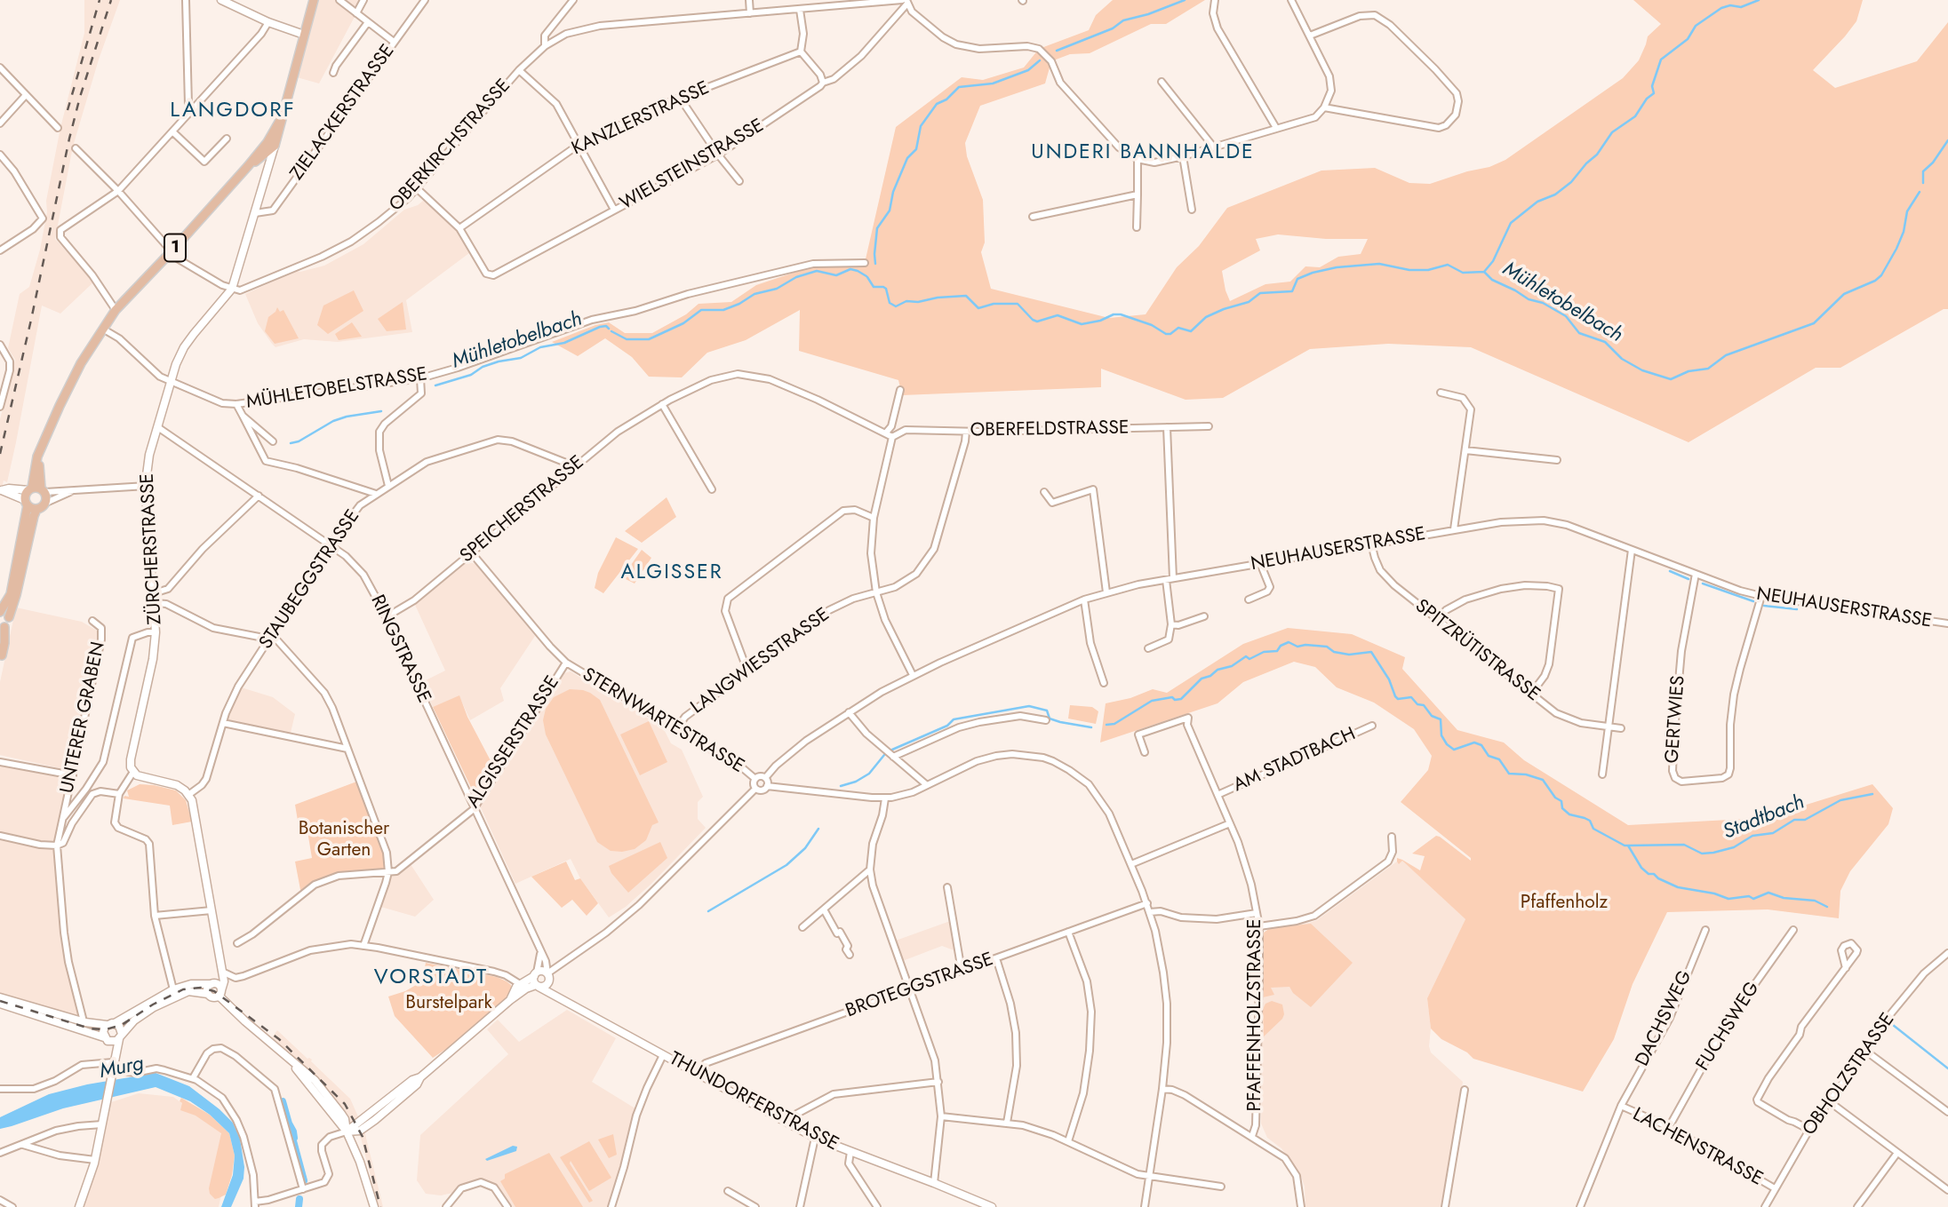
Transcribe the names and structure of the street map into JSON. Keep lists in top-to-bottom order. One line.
{"streets":{"main road":["1","ZÜRCHERSTRASSE","THUNDORFERSTRASSE"],"street":["ZIELACKERSTRASSE","KANZLERSTRASSE","OBERKIRCHSTRASSE","WIELSTEINSTRASSE","MÜHLETOBELSTRASSE","OBERFELDSTRASSE","SPEICHERSTRASSE","NEUHAUSERSTRASSE","STAUBEGGSTRASSE","RINGSTRASSE","SPITZRÜTISTRASSE","LANGWIESSTRASSE","UNTERER GRABEN","GERTWIES","STERNWARTESTRASSE","ALGISSERSTRASSE","AM STADTBACH","BROTEGGSTRASSE","PFAFFENHOLZSTRASSE","DACHSWEG","FUCHSWEG","OBHOLZSTRASSE","LACHENSTRASSE"]},"crossings":[["ZIELACKERSTRASSE","ZÜRCHERSTRASSE"],["KANZLERSTRASSE","WIELSTEINSTRASSE"],["OBERKIRCHSTRASSE","ZÜRCHERSTRASSE"],["1","MÜHLETOBELSTRASSE"],["1","ZÜRCHERSTRASSE"],["MÜHLETOBELSTRASSE","ZÜRCHERSTRASSE"],["OBERFELDSTRASSE","SPEICHERSTRASSE"],["OBERFELDSTRASSE","LANGWIESSTRASSE"],["SPEICHERSTRASSE","STAUBEGGSTRASSE"],["SPEICHERSTRASSE","RINGSTRASSE"],["SPEICHERSTRASSE","STERNWARTESTRASSE"],["ZÜRCHERSTRASSE","RINGSTRASSE"],["NEUHAUSERSTRASSE","SPITZRÜTISTRASSE"],["NEUHAUSERSTRASSE","GERTWIES"],["NEUHAUSERSTRASSE","STERNWARTESTRASSE"],["STAUBEGGSTRASSE","RINGSTRASSE"],["RINGSTRASSE","ALGISSERSTRASSE"],["LANGWIESSTRASSE","STERNWARTESTRASSE"],["STERNWARTESTRASSE","ALGISSERSTRASSE"],["AM STADTBACH","PFAFFENHOLZSTRASSE"],["BROTEGGSTRASSE","THUNDORFERSTRASSE"],["DACHSWEG","LACHENSTRASSE"],["FUCHSWEG","LACHENSTRASSE"],["OBHOLZSTRASSE","LACHENSTRASSE"]],"districts":["LANGDORF","UNDERI BANNHALDE","ALGISSER","VORSTADT"],"water":["Mühletobelbach","Stadtbach","Murg"],"parks":["Botanischer Garten","Pfaffenholz","Burstelpark"]}
